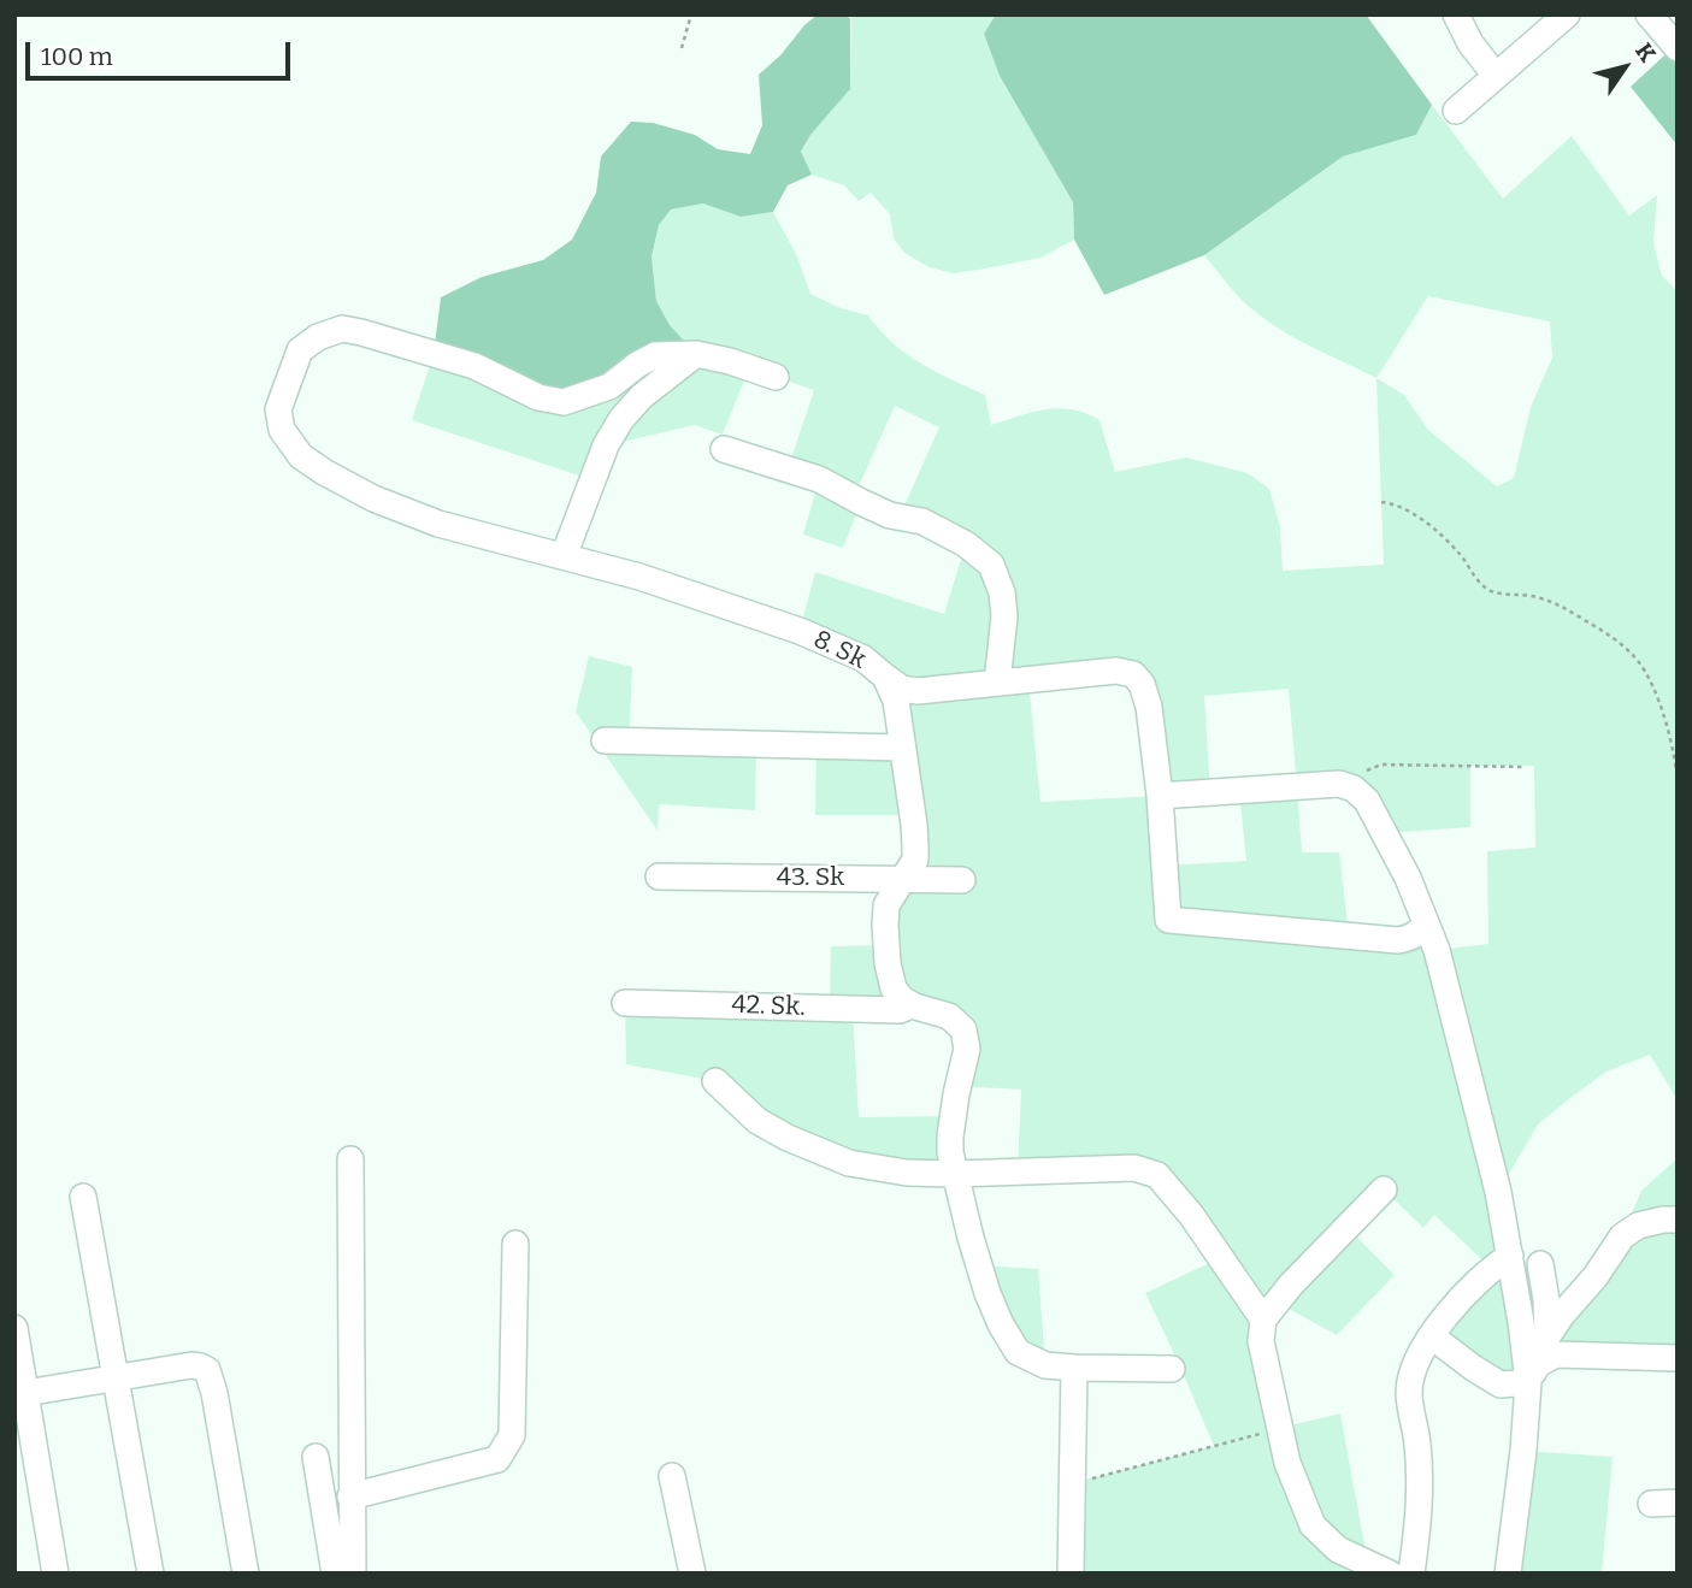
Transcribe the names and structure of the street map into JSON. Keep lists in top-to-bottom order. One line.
{"streets":{"street":["8. Sk","43. Sk","42. Sk."]},"crossings":[["8. Sk","43. Sk"],["8. Sk","42. Sk."]],"scale_bar":"100 m","north":"top right"}
